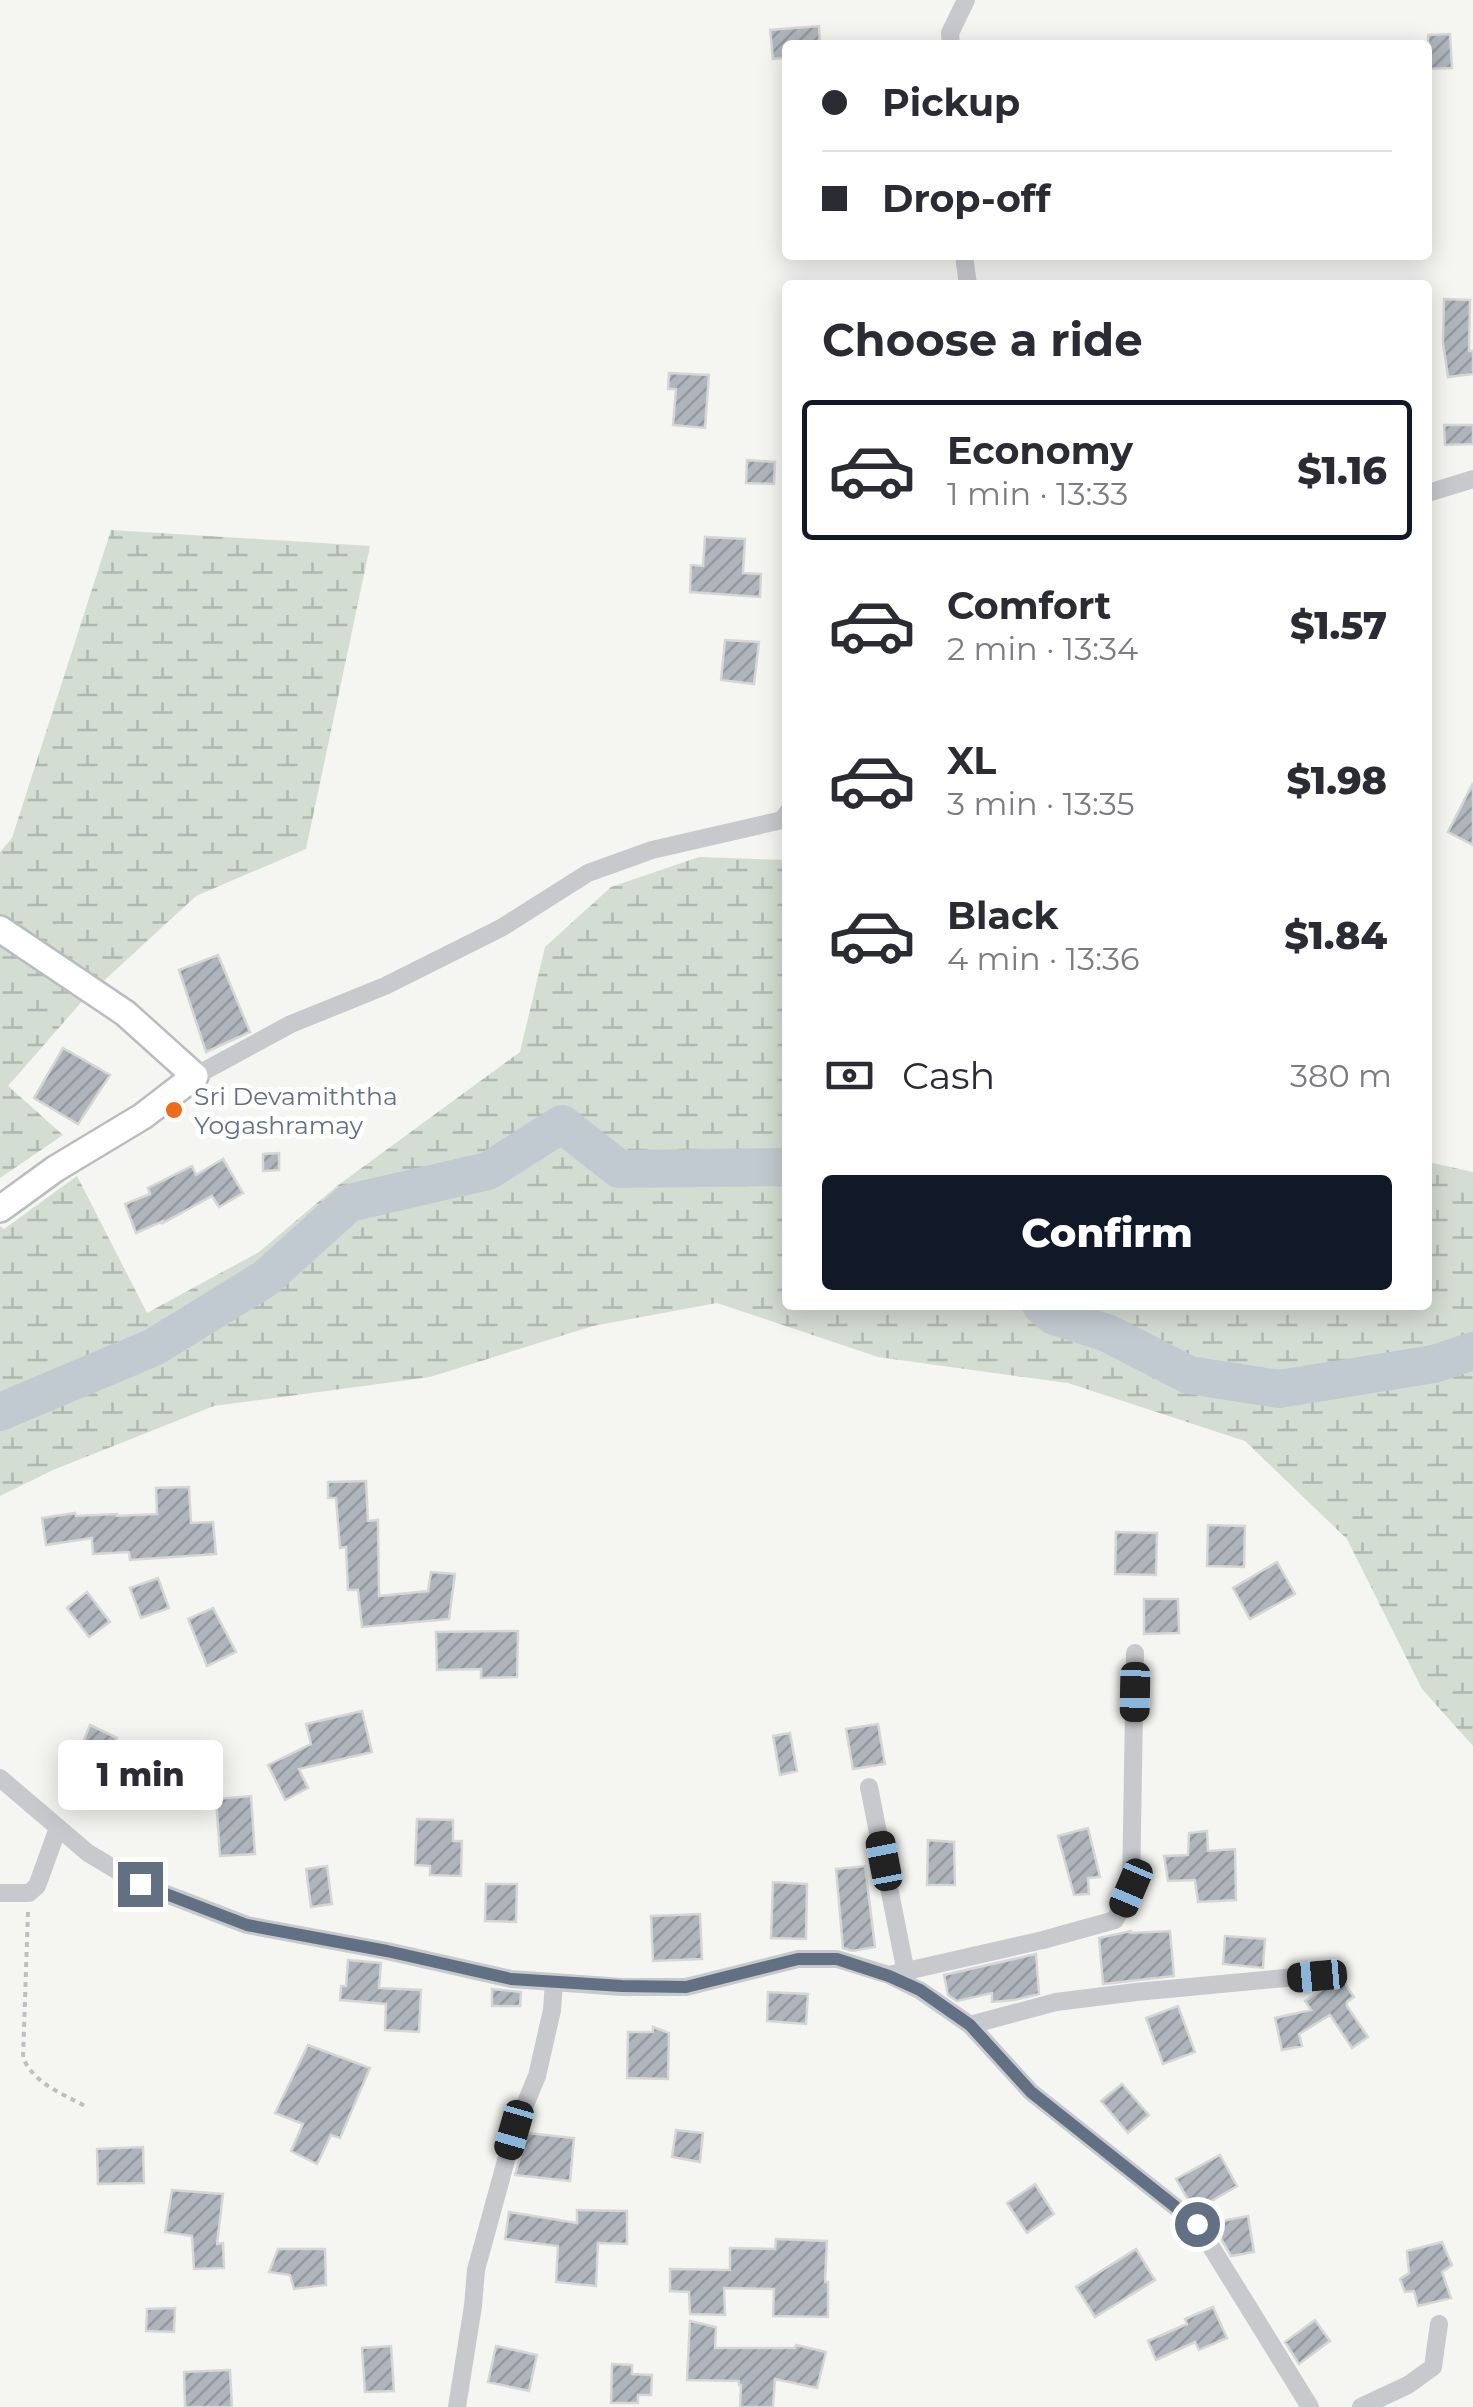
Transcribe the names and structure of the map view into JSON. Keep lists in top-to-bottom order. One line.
{"places":["Sri Devamiththa Yogashramay"],"page":{"banner":["Pickup","Drop-off"],"heading":"Choose a ride","list":[{"name":"Economy","note":"1 min · 13:33","value":"$1.16"},{"name":"Comfort","note":"2 min · 13:34","value":"$1.57"},{"name":"XL","note":"3 min · 13:35","value":"$1.98"},{"name":"Black","note":"4 min · 13:36","value":"$1.84"}],"pay":["Cash","380 m"],"buttons":"Confirm","bubble":"1 min"}}
